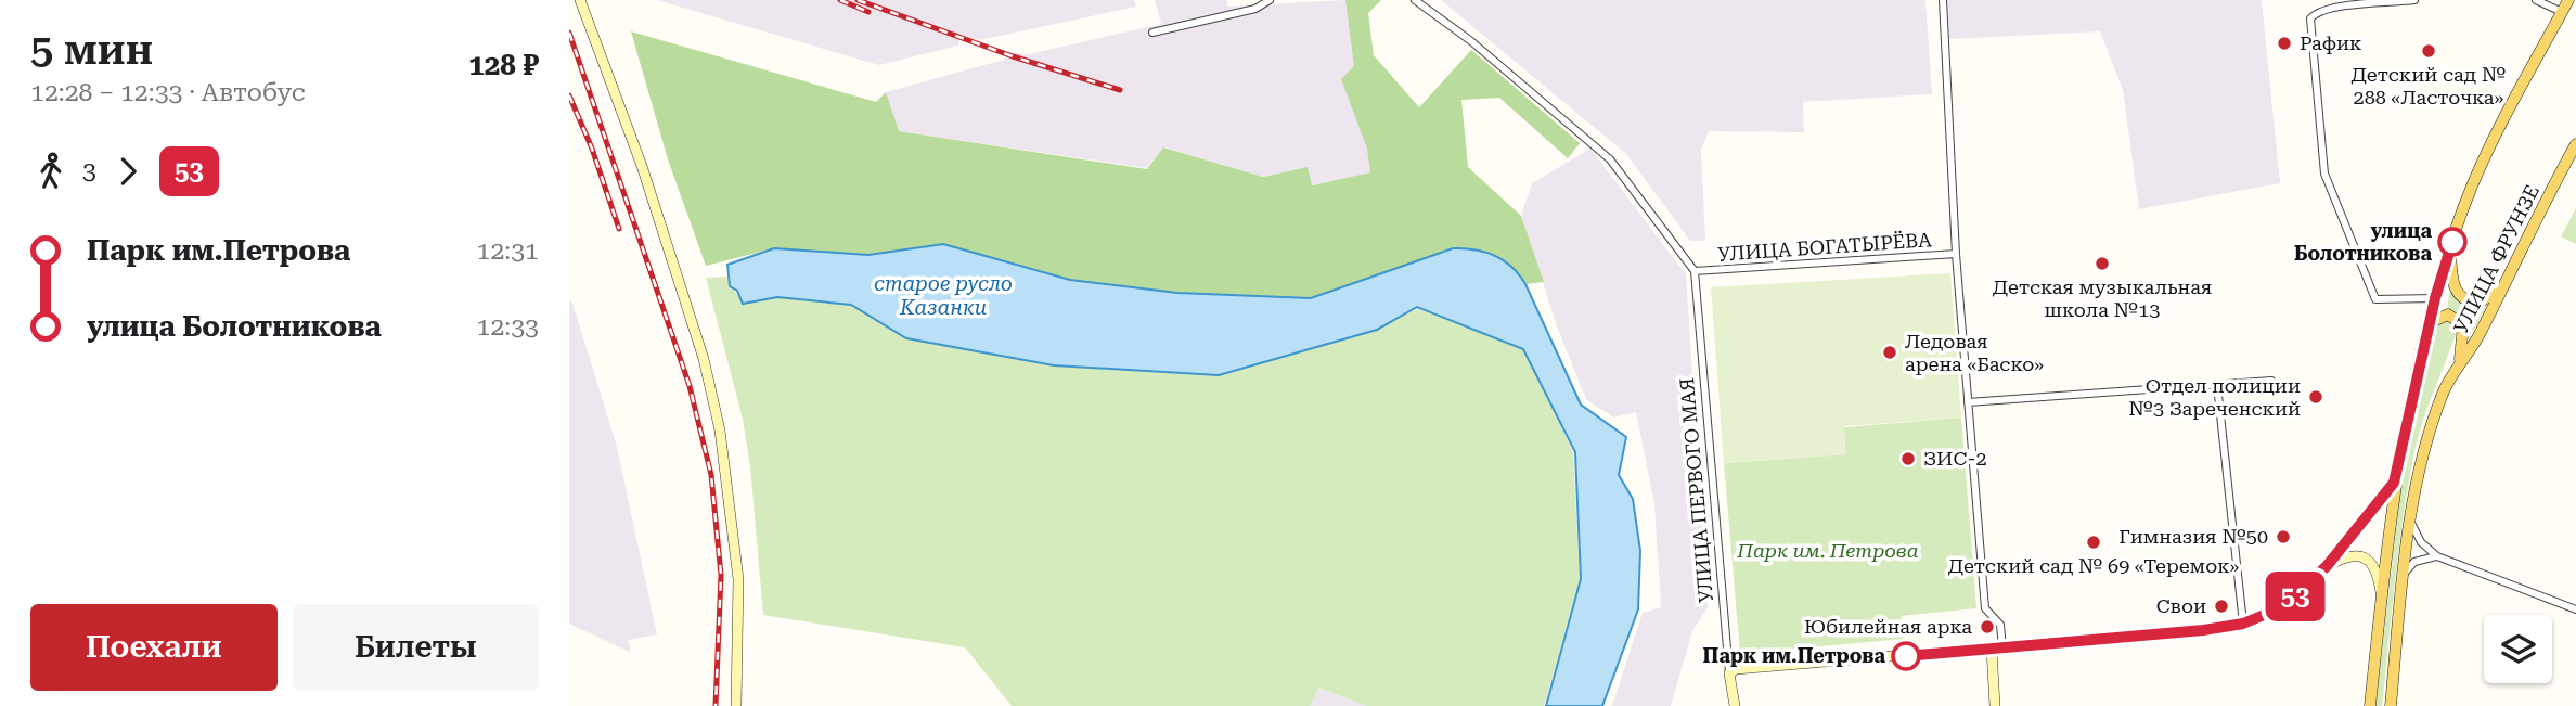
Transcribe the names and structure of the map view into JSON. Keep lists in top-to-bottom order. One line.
{"streets":{"main road":["УЛИЦА ФРУНЗЕ"],"street":["УЛИЦА БОГАТЫРЁВА","УЛИЦА ПЕРВОГО МАЯ"]},"crossings":[["УЛИЦА БОГАТЫРЁВА","УЛИЦА ПЕРВОГО МАЯ"]],"water":["старое русло Казанки"],"parks":["Парк им. Петрова"],"places":["Рафик","Детский сад № 288 «Ласточка»","улица Болотникова","Детская музыкальная школа №13","Ледовая арена «Баско»","Отдел полиции №3 Зареченский","ЗИС-2","Гимназия №50","Детский сад № 69 «Теремок»","Свои","Юбилейная арка","Парк им.Петрова"],"lines":["bus line 53"],"page":{"heading":["5 мин","12:28 – 12:33 · Автобус","128 ₽"],"on_map":"53","legs":["3","53"],"list":[{"name":"Парк им.Петрова","value":"12:31"},{"name":"улица Болотникова","value":"12:33"}],"buttons":["Поехали","Билеты"]}}
